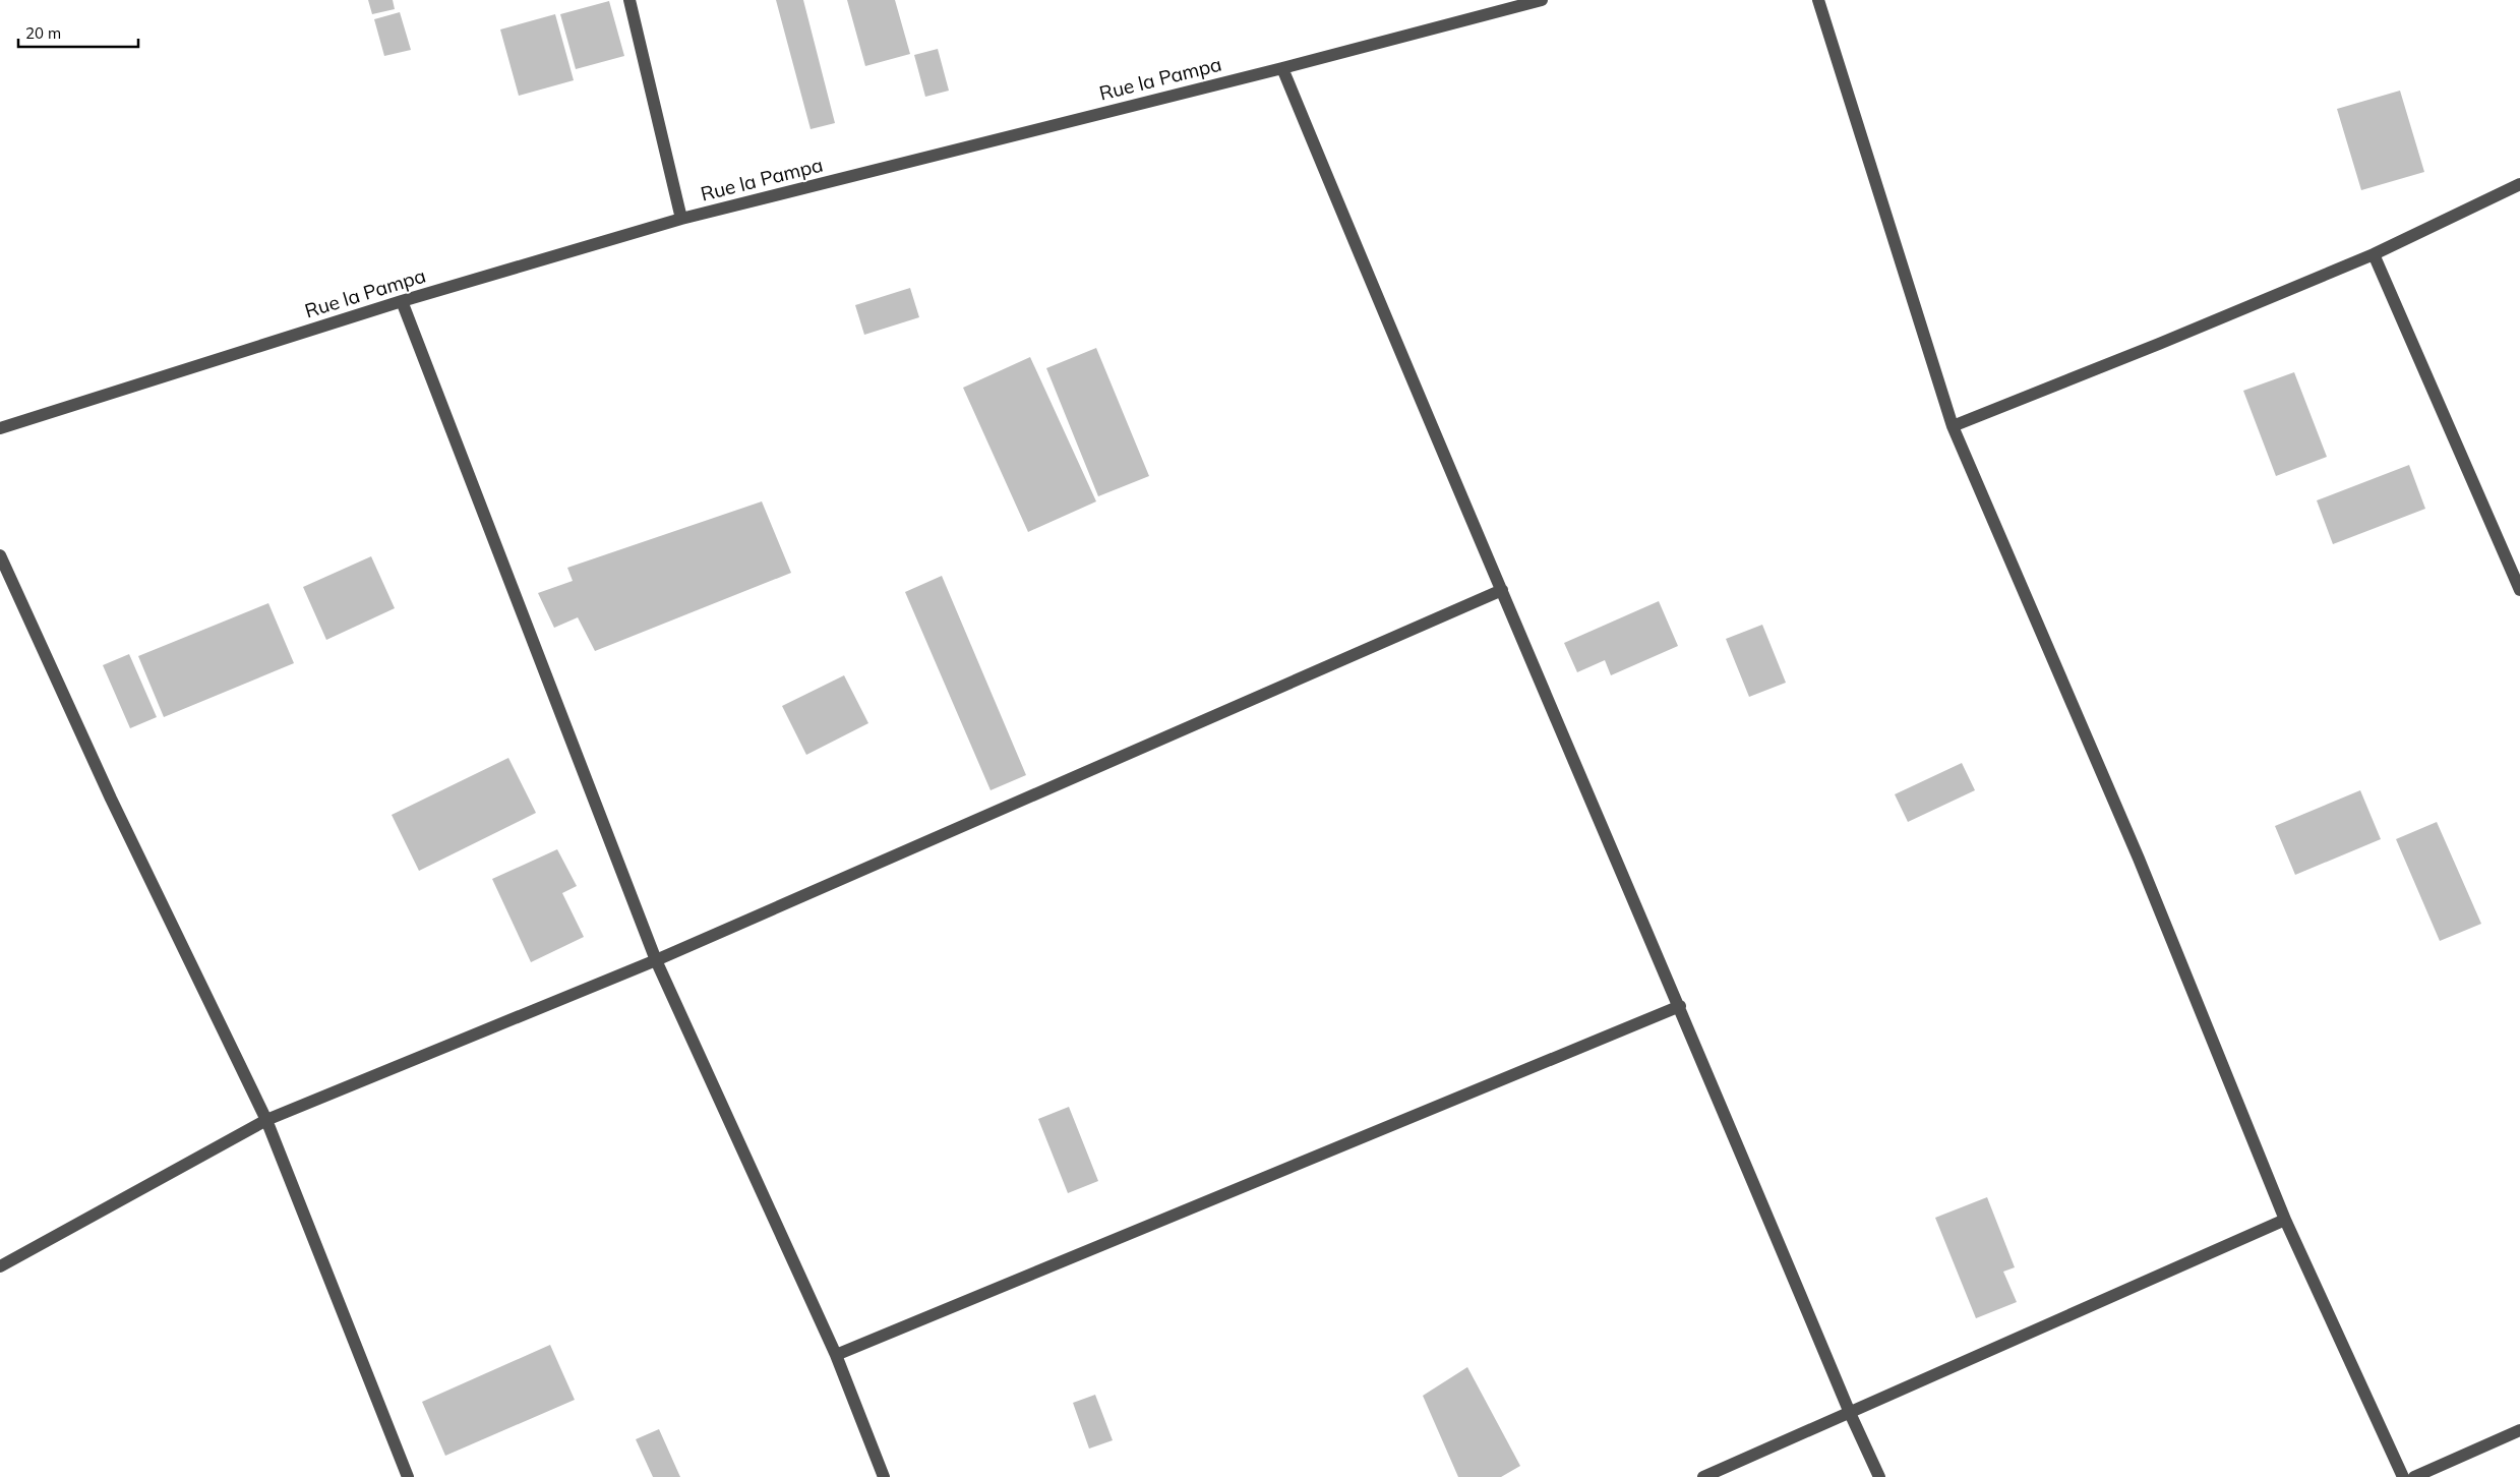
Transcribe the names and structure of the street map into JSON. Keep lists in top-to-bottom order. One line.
{"streets":{"street":["Rue la Pampa"]},"scale_bar":"20 m"}
